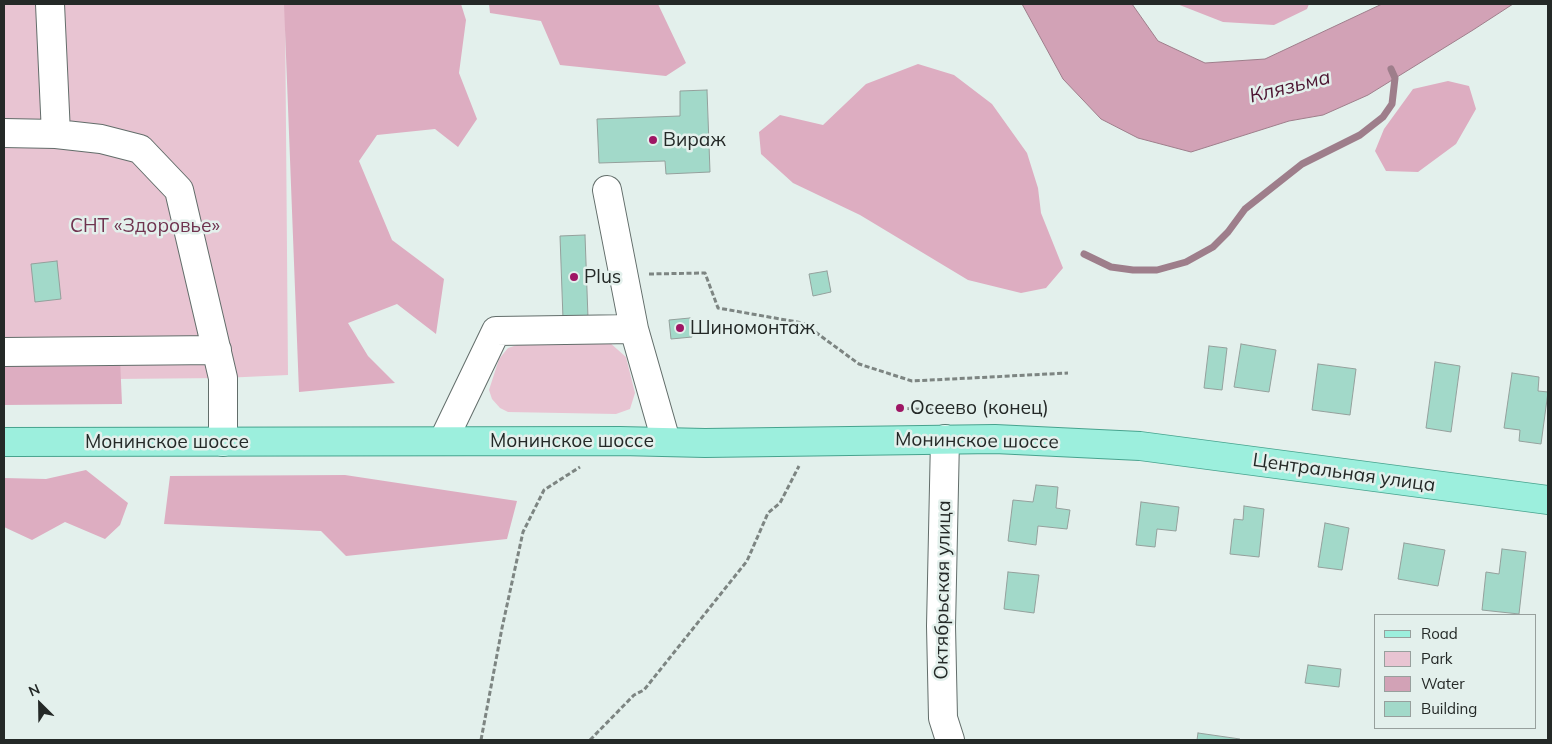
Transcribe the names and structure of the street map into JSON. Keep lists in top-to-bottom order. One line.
{"streets":{"main road":["Монинское шоссе","Центральная улица"],"street":["Октябрьская улица"]},"crossings":[["Монинское шоссе","Центральная улица"],["Монинское шоссе","Октябрьская улица"]],"water":["Клязьма"],"parks":["СНТ «Здоровье»"],"places":["Вираж","Plus","Шиномонтаж","Осеево (конец)"],"legend":["Road","Park","Water","Building"],"north":"top left"}
